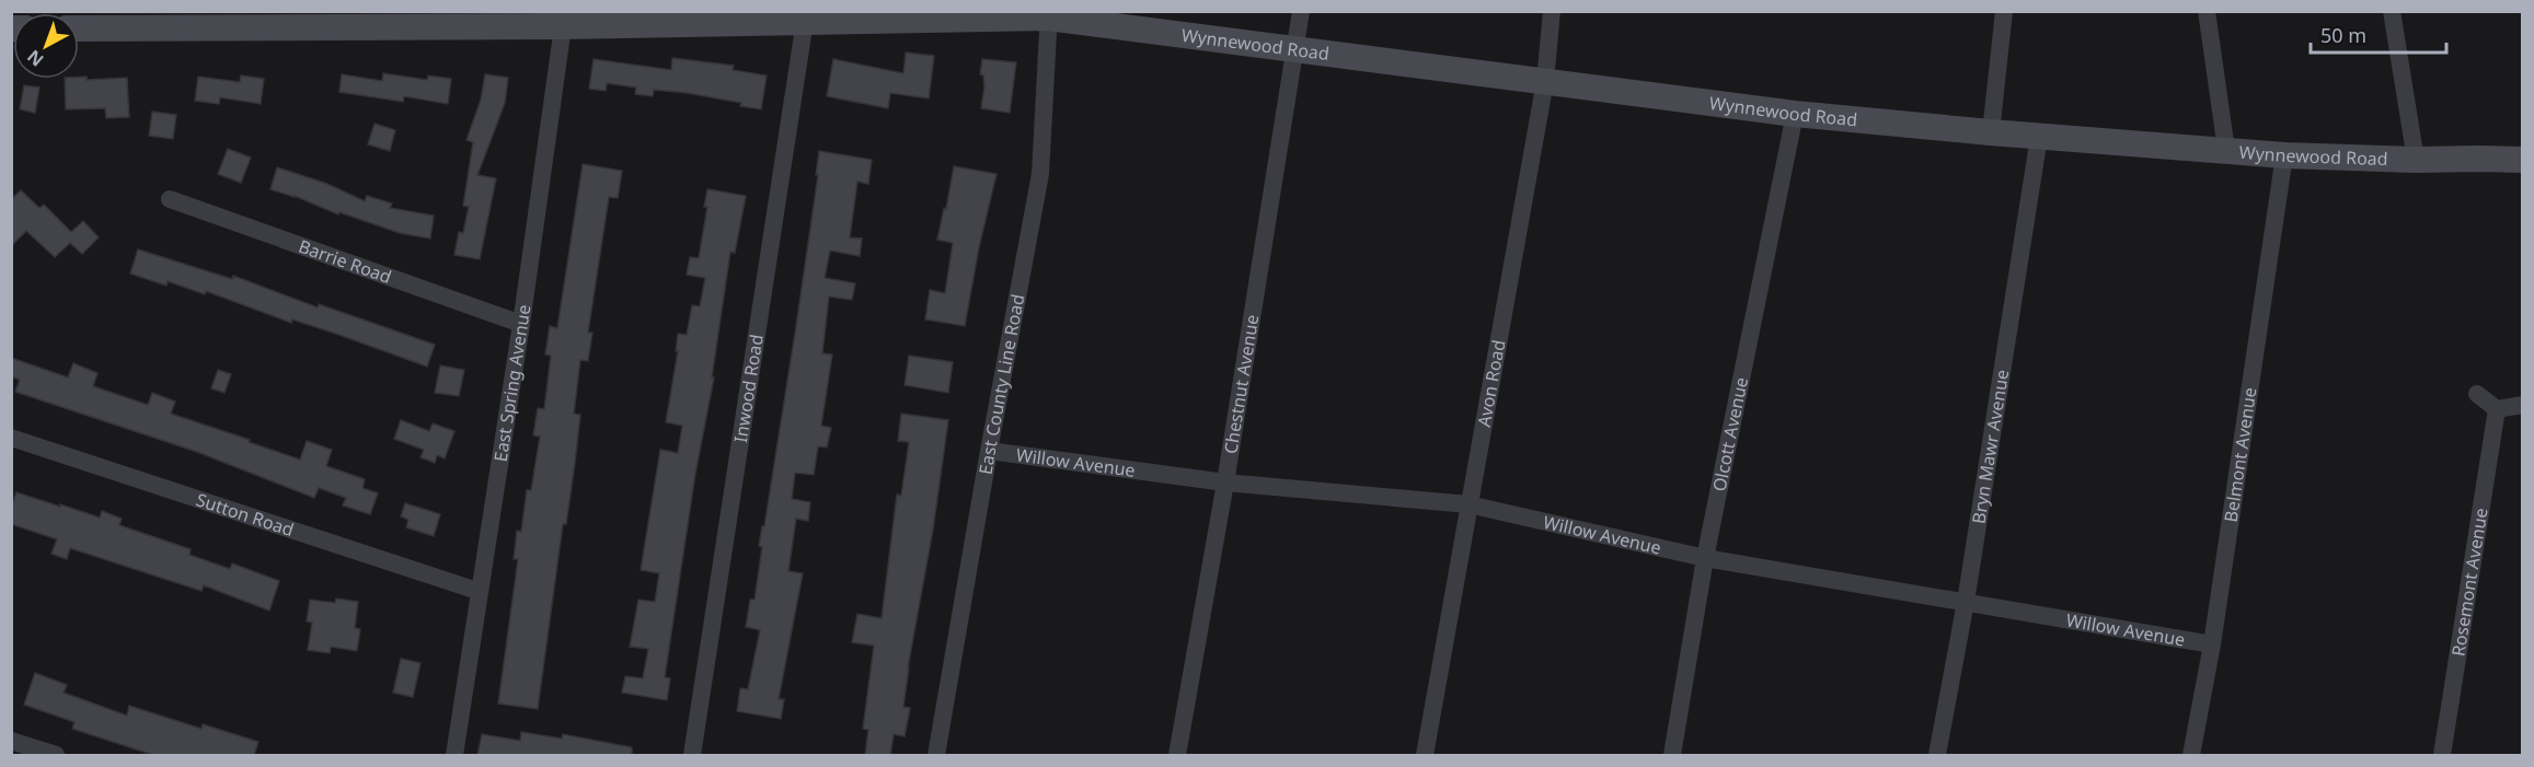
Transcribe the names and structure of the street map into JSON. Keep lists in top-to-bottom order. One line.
{"streets":{"main road":["Wynnewood Road"],"street":["Barrie Road","East Spring Avenue","East County Line Road","Chestnut Avenue","Avon Road","Inwood Road","Olcott Avenue","Bryn Mawr Avenue","Belmont Avenue","Willow Avenue","Sutton Road","Rosemont Avenue"]},"crossings":[["Wynnewood Road","East Spring Avenue"],["Wynnewood Road","East County Line Road"],["Wynnewood Road","Chestnut Avenue"],["Wynnewood Road","Avon Road"],["Wynnewood Road","Inwood Road"],["Wynnewood Road","Olcott Avenue"],["Wynnewood Road","Bryn Mawr Avenue"],["Wynnewood Road","Belmont Avenue"],["Barrie Road","East Spring Avenue"],["East Spring Avenue","Sutton Road"],["East County Line Road","Willow Avenue"],["Chestnut Avenue","Willow Avenue"],["Avon Road","Willow Avenue"],["Olcott Avenue","Willow Avenue"],["Bryn Mawr Avenue","Willow Avenue"],["Belmont Avenue","Willow Avenue"]],"scale_bar":"50 m","north":"bottom left"}
